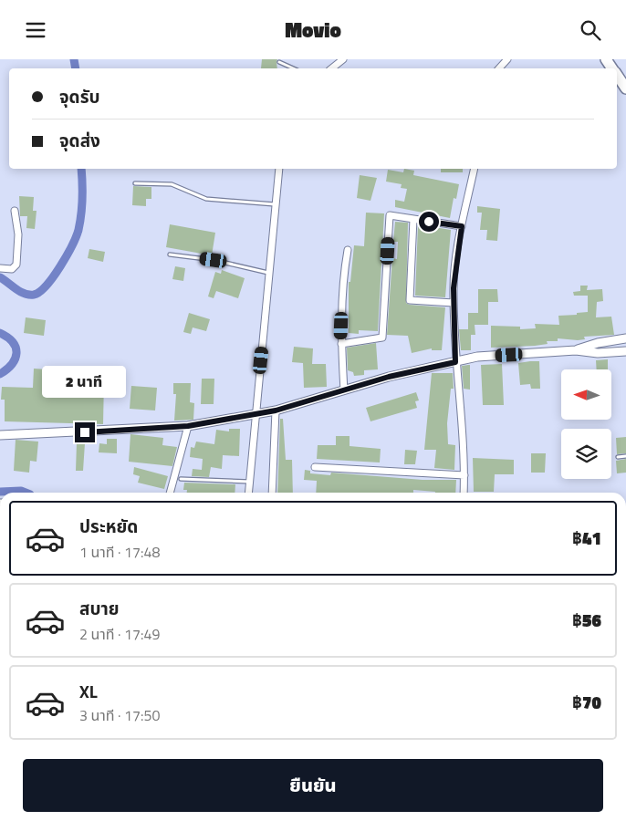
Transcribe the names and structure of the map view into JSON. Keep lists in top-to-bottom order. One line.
{"north":"left","page":{"header":"Movio","banner":["จุดรับ","จุดส่ง"],"bubble":"2 นาที","list":[{"name":"ประหยัด","note":"1 นาที · 17:48","value":"฿41"},{"name":"สบาย","note":"2 นาที · 17:49","value":"฿56"},{"name":"XL","note":"3 นาที · 17:50","value":"฿70"}],"buttons":"ยืนยัน"}}
